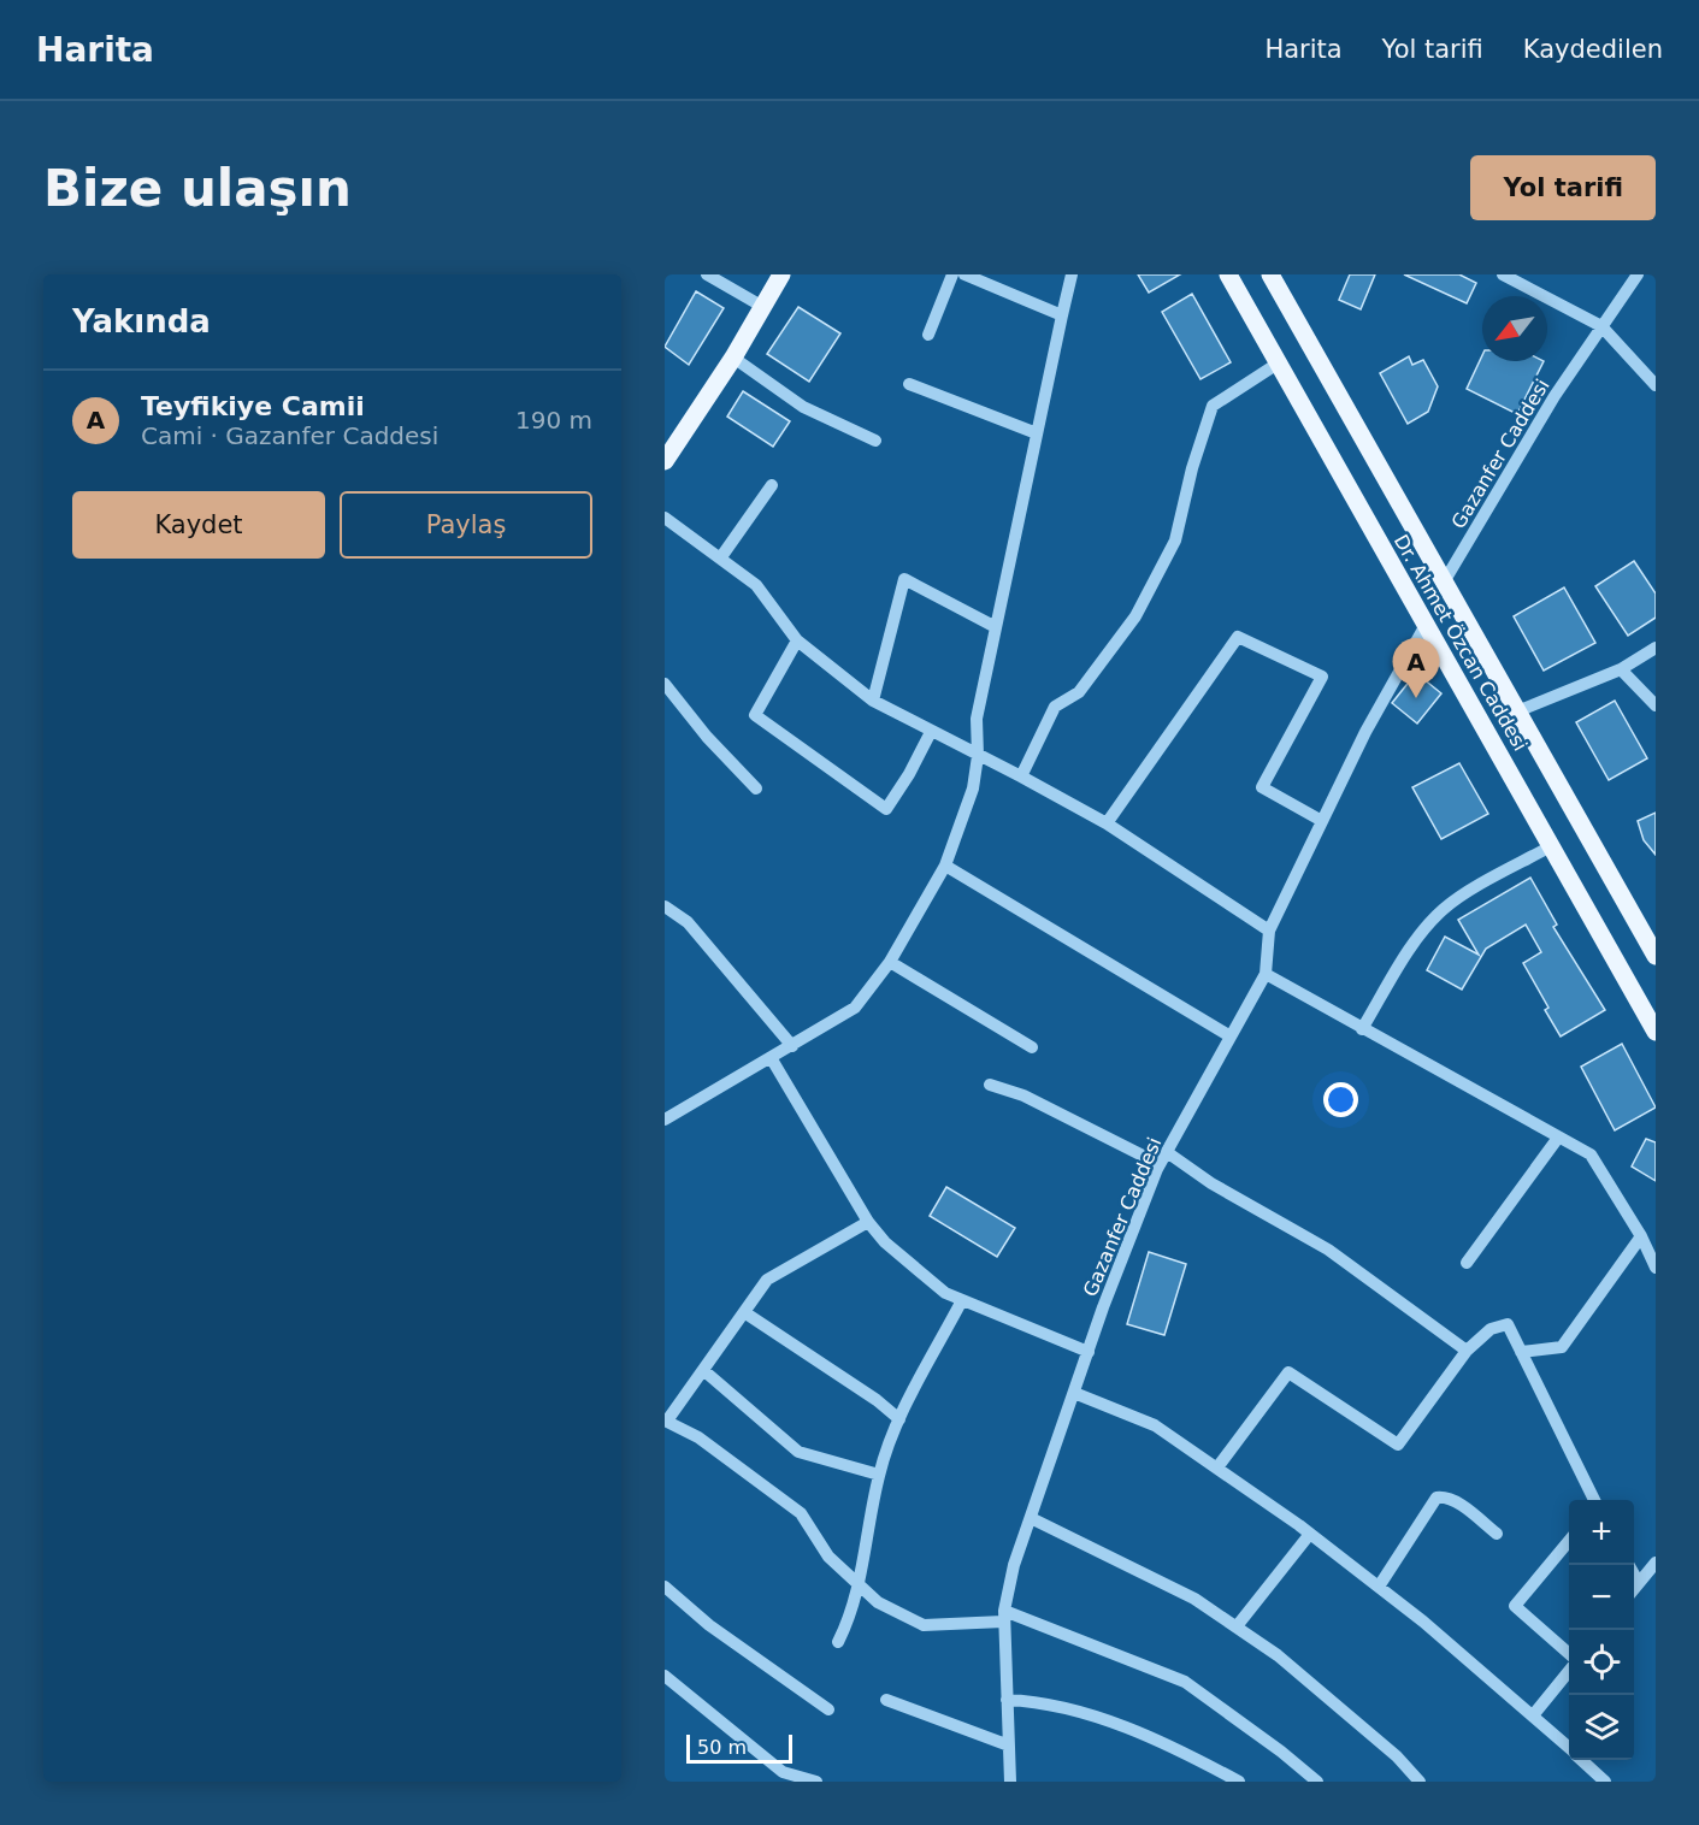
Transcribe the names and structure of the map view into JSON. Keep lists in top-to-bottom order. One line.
{"streets":{"main road":["Dr. Ahmet Özcan Caddesi"],"street":["Gazanfer Caddesi"]},"crossings":[["Gazanfer Caddesi","Dr. Ahmet Özcan Caddesi"]],"scale_bar":"50 m","north":"bottom left","page":{"header":"Harita","nav":["Harita","Yol tarifi","Kaydedilen"],"buttons":["Yol tarifi",["Kaydet","Paylaş"]],"title":"Bize ulaşın","heading":"Yakında","list":[{"mark":"A","name":"Teyfikiye Camii","note":"Cami · Gazanfer Caddesi","value":"190 m"}],"pins":"A","map_buttons":["+","−"],"scale":"50 m"}}
